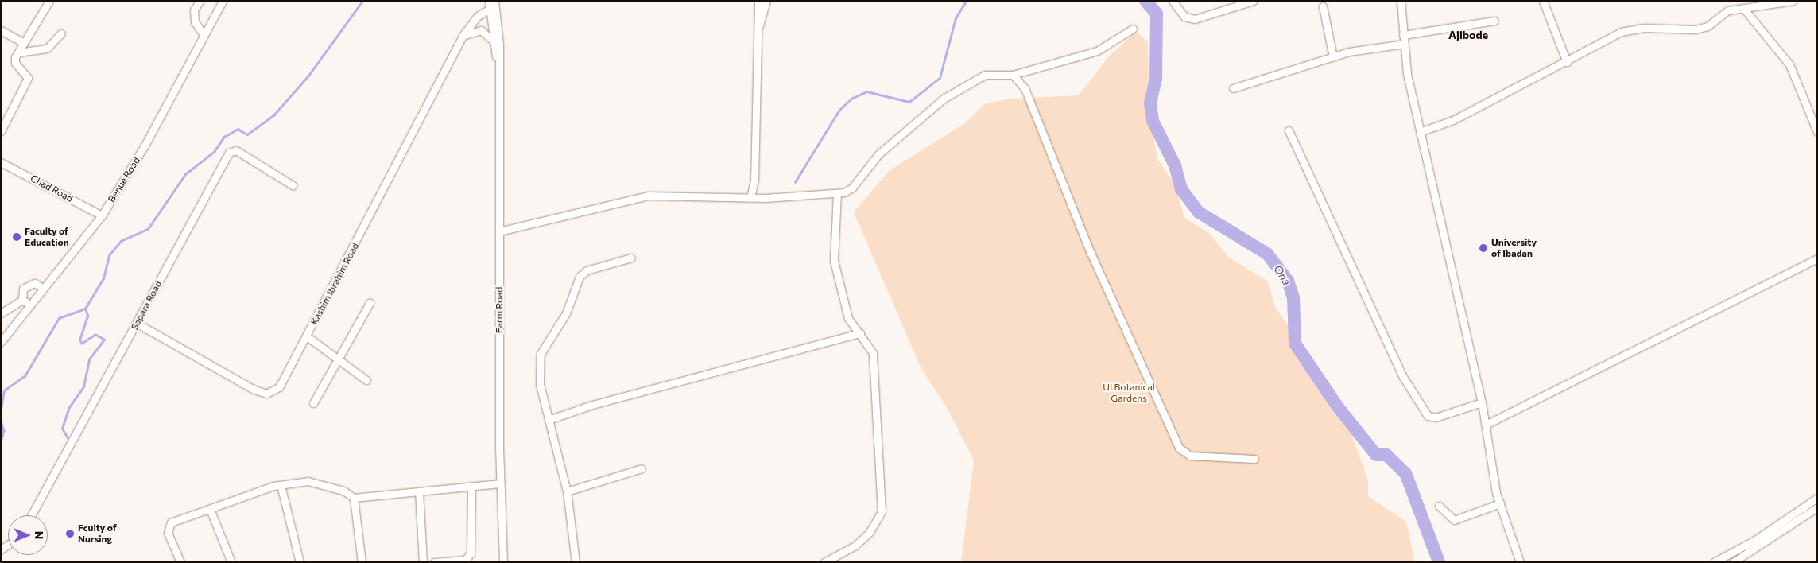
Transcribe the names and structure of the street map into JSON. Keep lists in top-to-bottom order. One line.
{"streets":{"street":["Benue Road","Chad Road","Kashim Ibrahim Road","Sapara Road","Farm Road"]},"crossings":[["Benue Road","Chad Road"],["Kashim Ibrahim Road","Sapara Road"],["Kashim Ibrahim Road","Farm Road"]],"districts":["Ajibode"],"water":["Ona"],"parks":["UI Botanical Gardens"],"places":["Faculty of Education","University of Ibadan","Fculty of Nursing"],"north":"right"}
